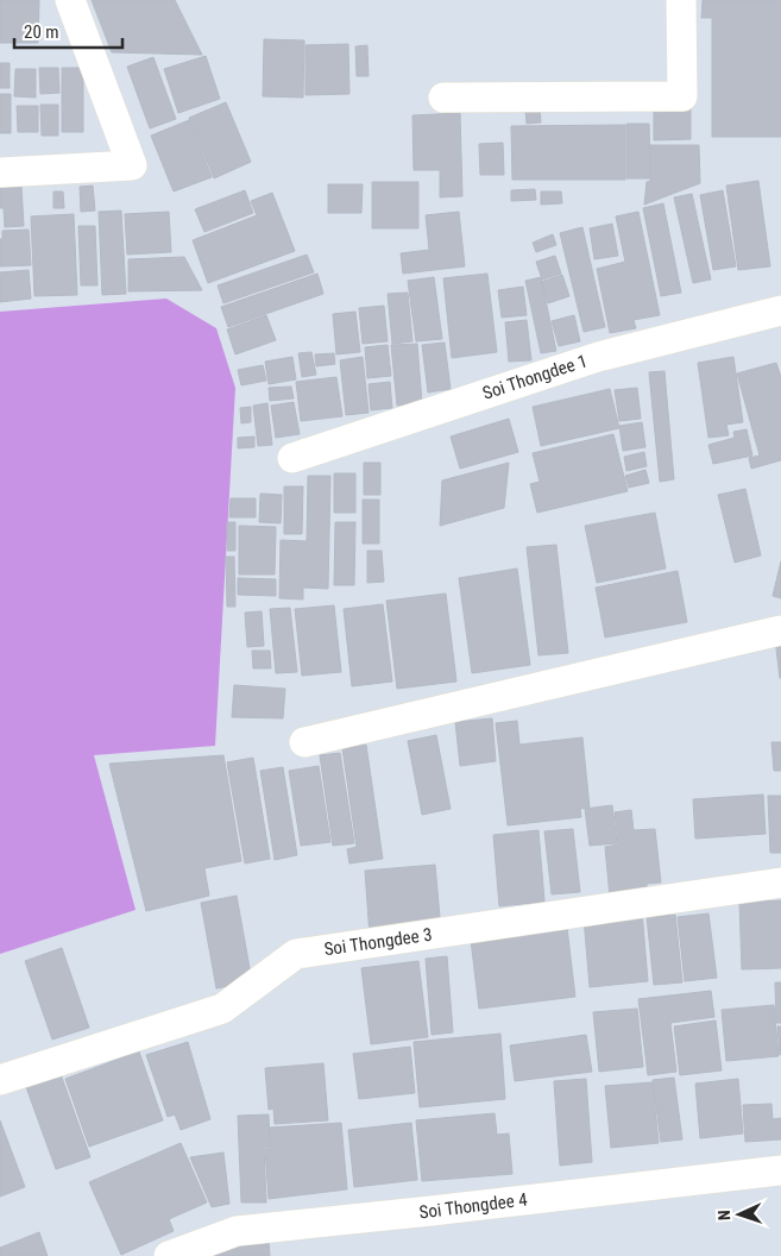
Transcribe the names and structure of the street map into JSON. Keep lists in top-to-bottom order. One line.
{"streets":{"street":["Soi Thongdee 1","Soi Thongdee 3","Soi Thongdee 4"]},"scale_bar":"20 m","north":"left"}
